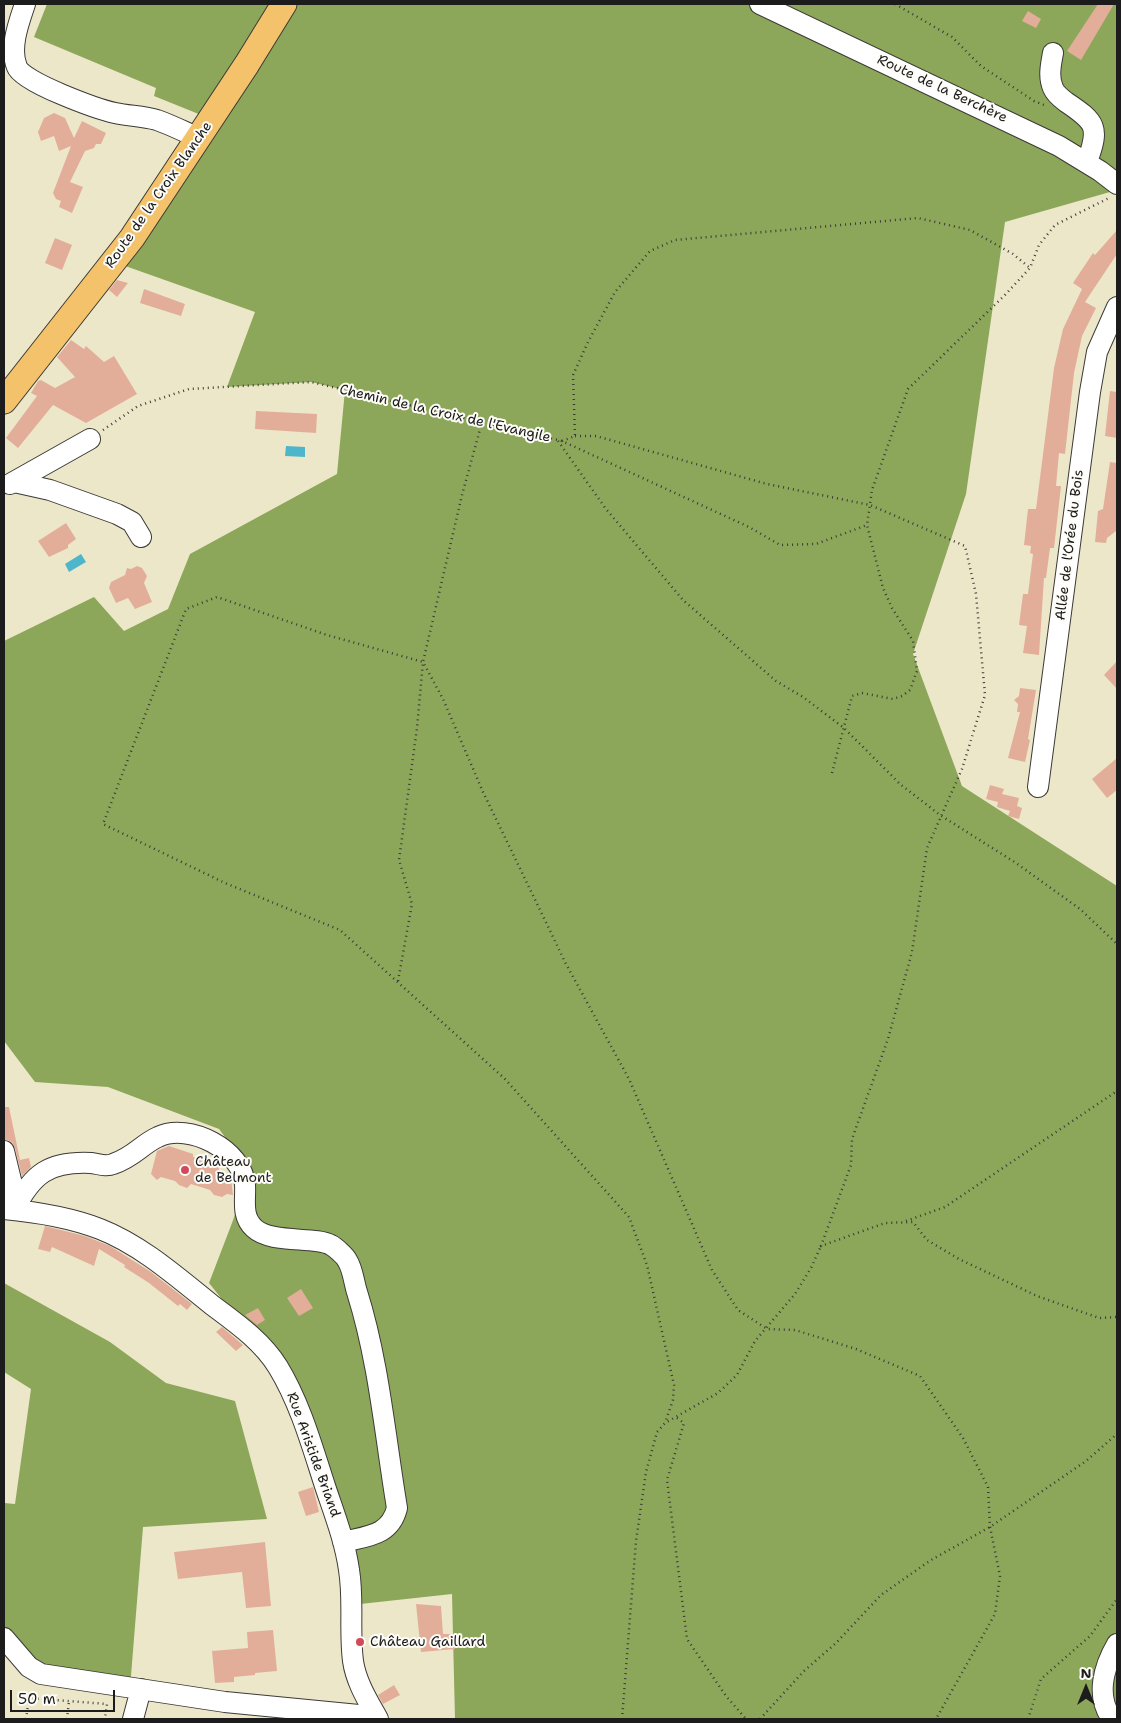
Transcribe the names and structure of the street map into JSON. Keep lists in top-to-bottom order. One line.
{"streets":{"main road":["Route de la Croix Blanche"],"street":["Route de la Berchère","Allée de l'Orée du Bois","Rue Aristide Briand"],"path":["Chemin de la Croix de l'Evangile"]},"places":["Château de Belmont","Château Gaillard"],"scale_bar":"50 m","north":"top"}
